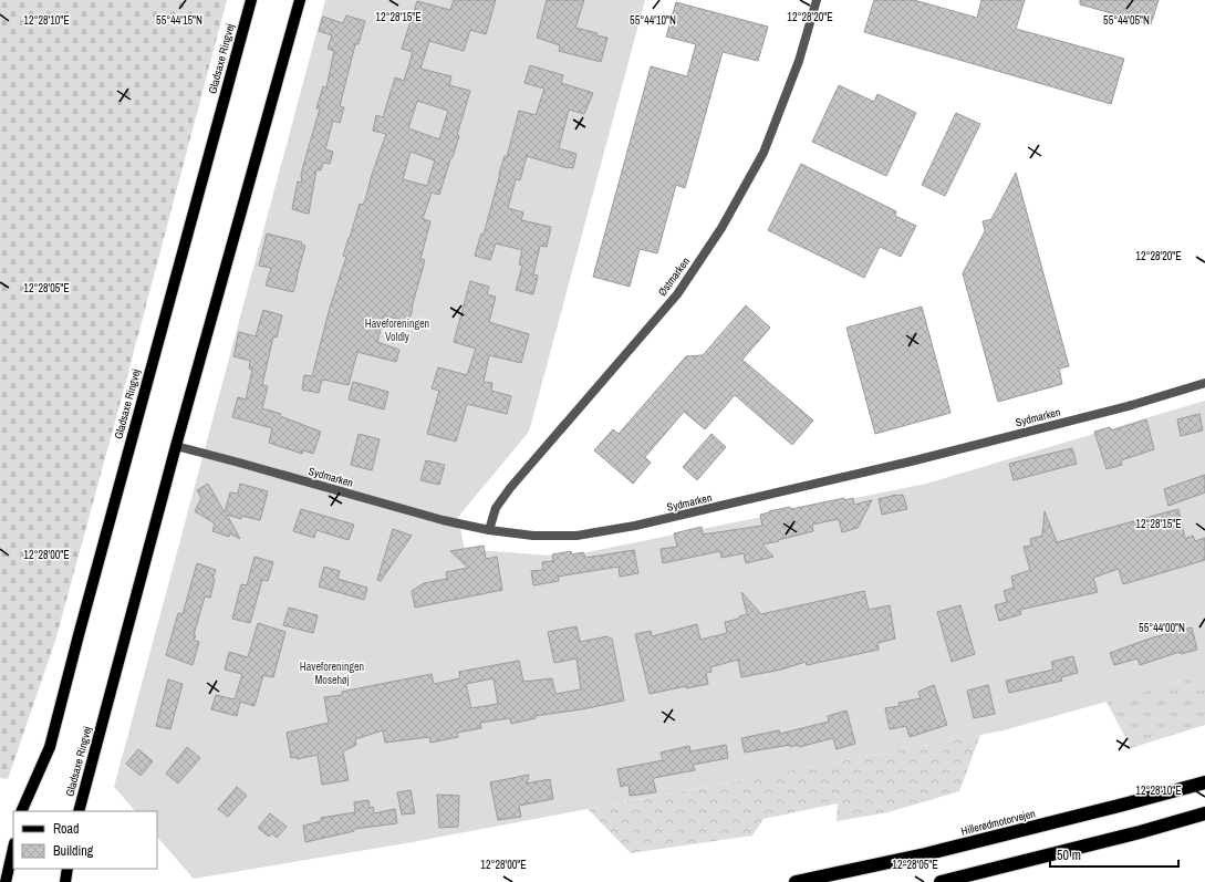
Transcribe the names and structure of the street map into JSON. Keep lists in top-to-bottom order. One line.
{"streets":{"highway":["Hillerødmotorvejen"],"main road":["Gladsaxe Ringvej"],"street":["Østmarken","Sydmarken"]},"crossings":[["Gladsaxe Ringvej","Sydmarken"],["Østmarken","Sydmarken"]],"parks":["Haveforeningen Voldly","Haveforeningen Mosehøj"],"legend":["Road","Building"],"scale_bar":"50 m","coordinates":["12°28'15\"E","12°28'20\"E","55°44'15\"N","55°44'10\"N","55°44'05\"N","12°28'10\"E","12°28'05\"E","12°28'00\"E","55°44'00\"N"]}
